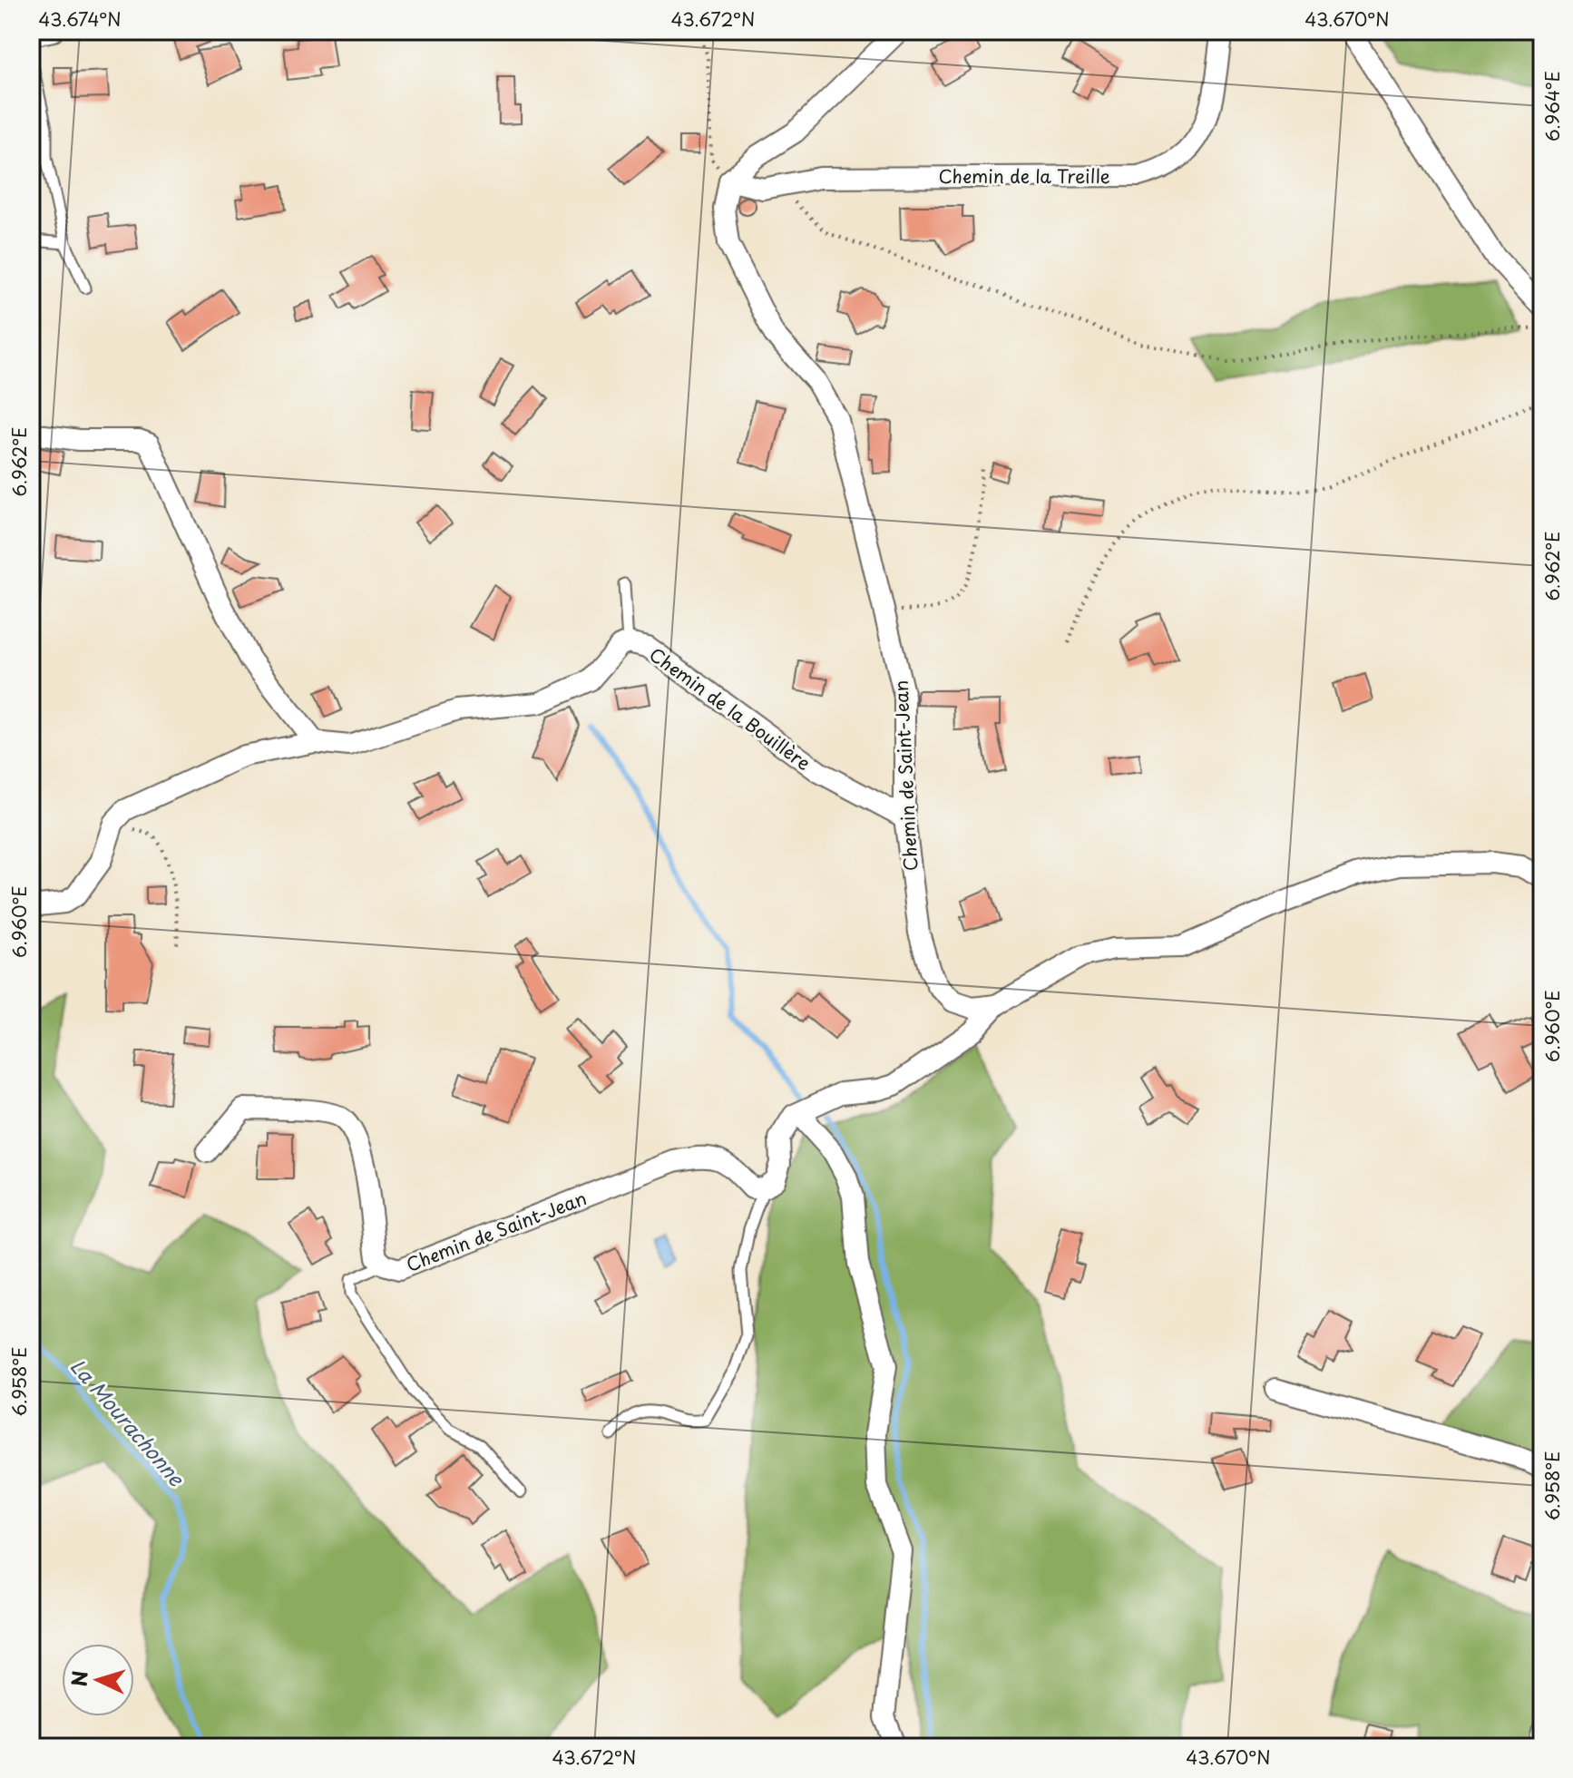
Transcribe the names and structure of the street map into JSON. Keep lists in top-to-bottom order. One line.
{"streets":{"street":["Chemin de la Treille","Chemin de la Bouillère","Chemin de Saint-Jean"]},"crossings":[["Chemin de la Treille","Chemin de Saint-Jean"],["Chemin de la Bouillère","Chemin de Saint-Jean"]],"water":["La Mourachonne"],"north":"left","coordinates":["43.674°N","43.672°N","43.670°N","6.964°E","6.962°E","6.960°E","6.958°E"]}
